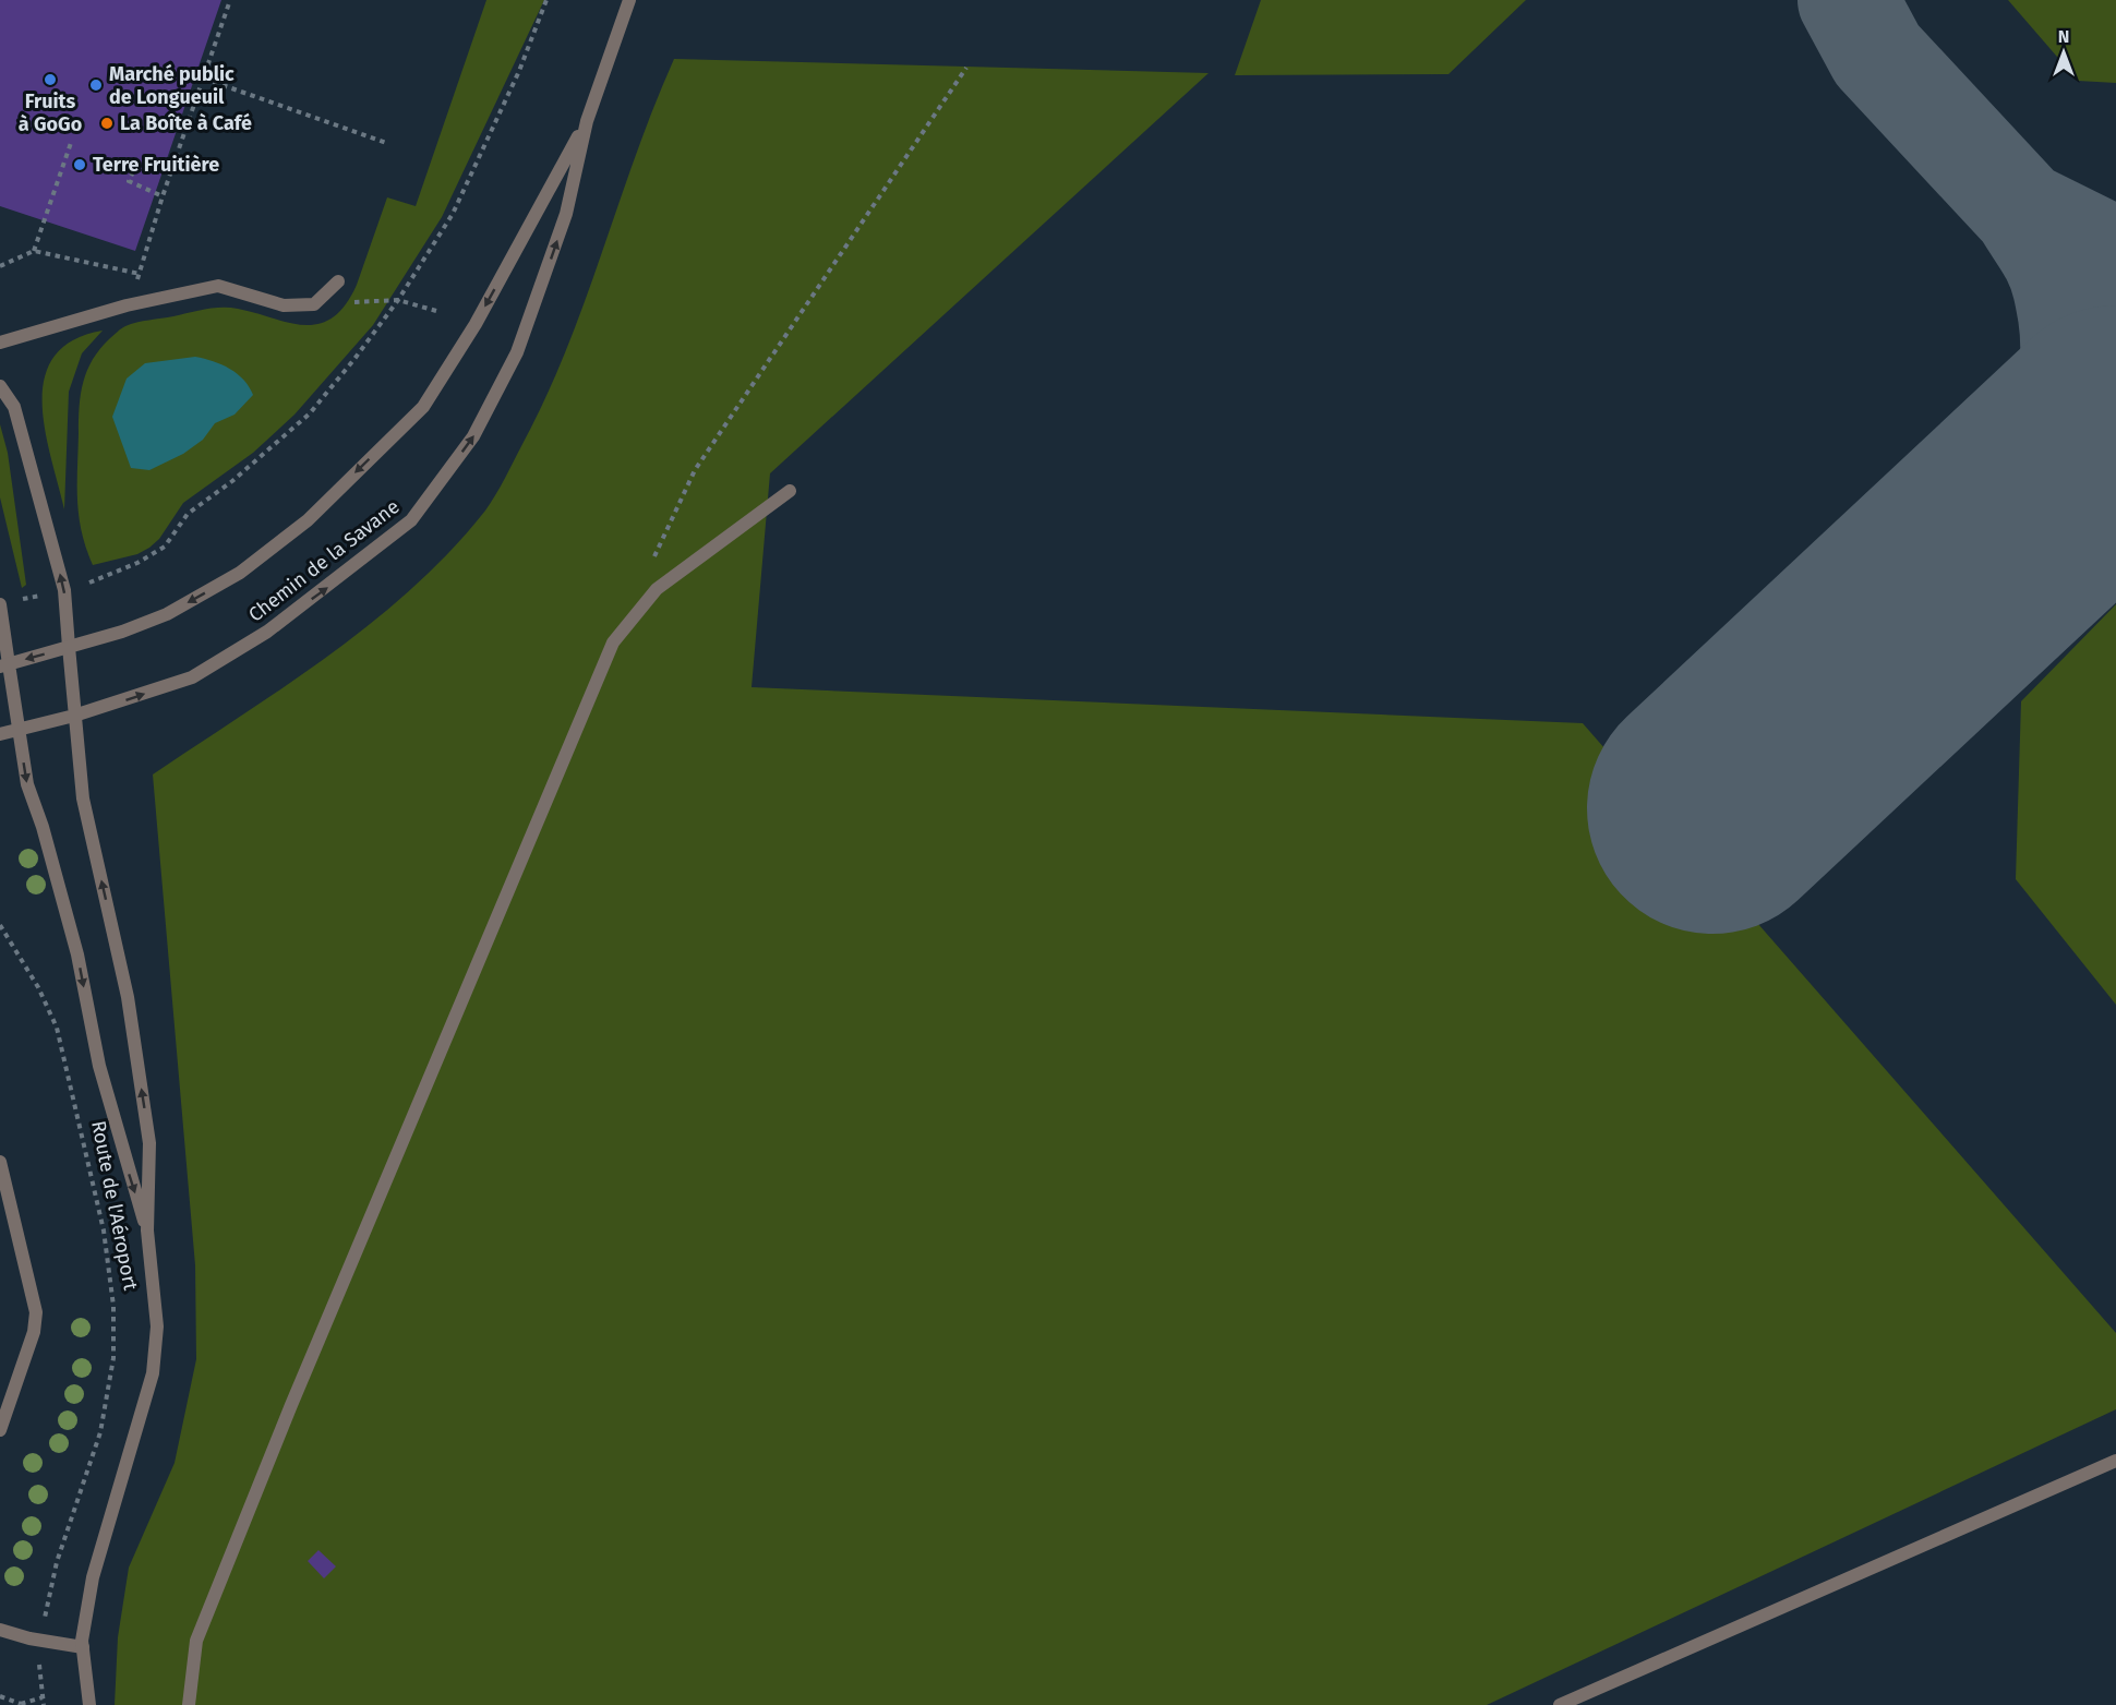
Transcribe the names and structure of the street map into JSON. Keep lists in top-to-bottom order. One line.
{"streets":{"street":["Chemin de la Savane","Route de l'Aéroport"]},"crossings":[["Chemin de la Savane","Route de l'Aéroport"]],"places":["Fruits à GoGo","Marché public de Longueuil","La Boîte à Café","Terre Fruitière"],"north":"top"}
